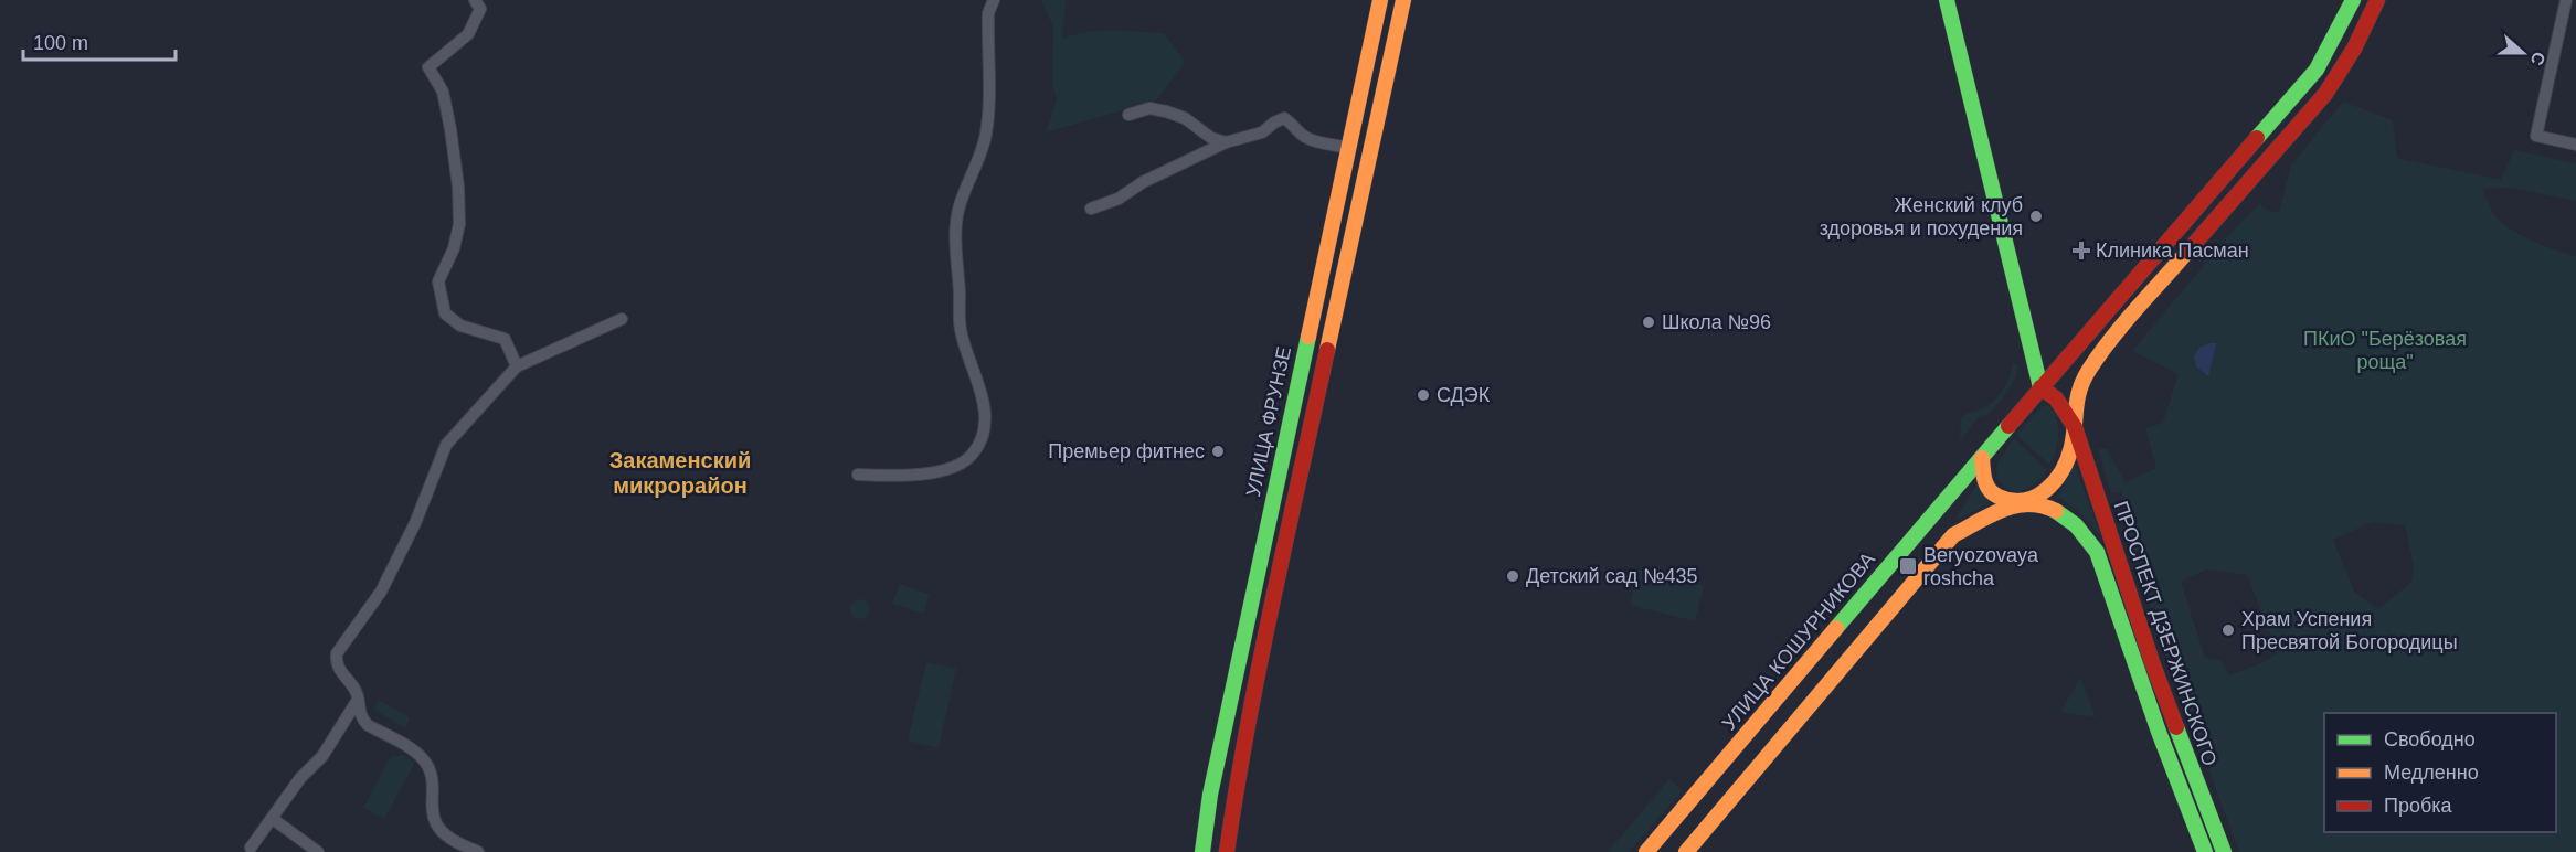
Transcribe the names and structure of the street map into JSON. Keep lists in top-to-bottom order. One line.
{"streets":{"main road":["УЛИЦА ФРУНЗЕ","ПРОСПЕКТ ДЗЕРЖИНСКОГО","УЛИЦА КОШУРНИКОВА"]},"crossings":[["ПРОСПЕКТ ДЗЕРЖИНСКОГО","УЛИЦА КОШУРНИКОВА"]],"districts":["Закаменский микрорайон"],"parks":["ПКиО \"Берёзовая роща\""],"places":{"other":["Женский клуб здоровья и похудения","Школа №96","СДЭК","Премьер фитнес","Детский сад №435","Храм Успения Пресвятой Богородицы"],"health":["Клиника Пасман"],"transit":["Beryozovaya roshcha"]},"legend":["Свободно","Медленно","Пробка"],"scale_bar":"100 m","north":"right"}
